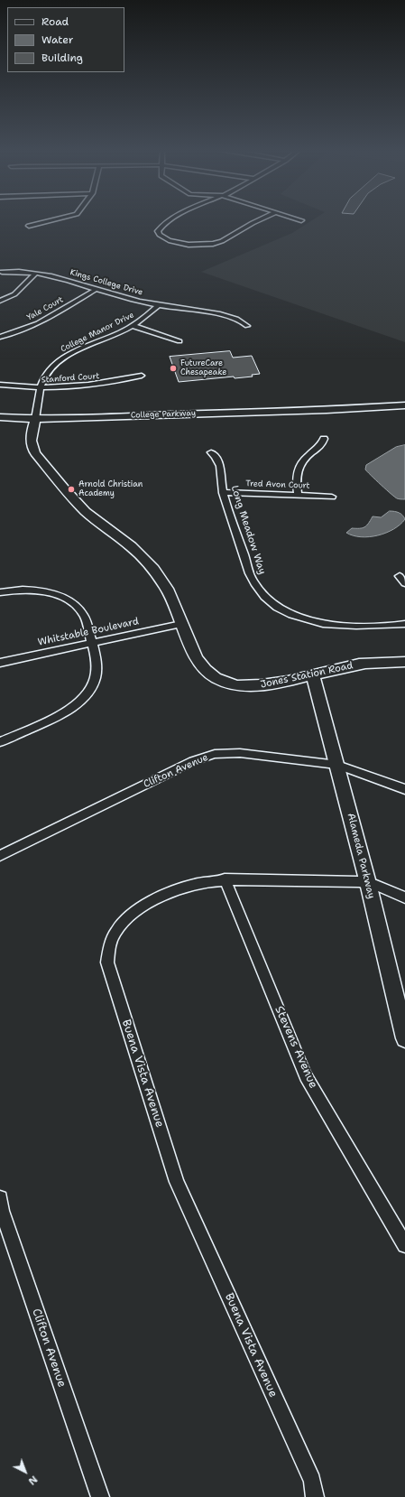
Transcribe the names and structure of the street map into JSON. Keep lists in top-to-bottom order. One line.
{"streets":{"street":["Kings College Drive","Yale Court","College Manor Drive","Stanford Court","College Parkway","Tred Avon Court","Long Meadow Way","Whitstable Boulevard","Jones Station Road","Clifton Avenue","Alameda Parkway","Stevens Avenue","Buena Vista Avenue"]},"crossings":[["Kings College Drive","Yale Court"],["Kings College Drive","College Manor Drive"],["College Manor Drive","Stanford Court"],["College Manor Drive","College Parkway"],["College Manor Drive","Jones Station Road"],["College Parkway","Jones Station Road"],["Tred Avon Court","Long Meadow Way"],["Whitstable Boulevard","Jones Station Road"],["Jones Station Road","Alameda Parkway"],["Clifton Avenue","Alameda Parkway"],["Alameda Parkway","Buena Vista Avenue"],["Stevens Avenue","Buena Vista Avenue"]],"places":["FutureCare Chesapeake","Arnold Christian Academy"],"legend":["Road","Water","Building"],"north":"bottom right"}
